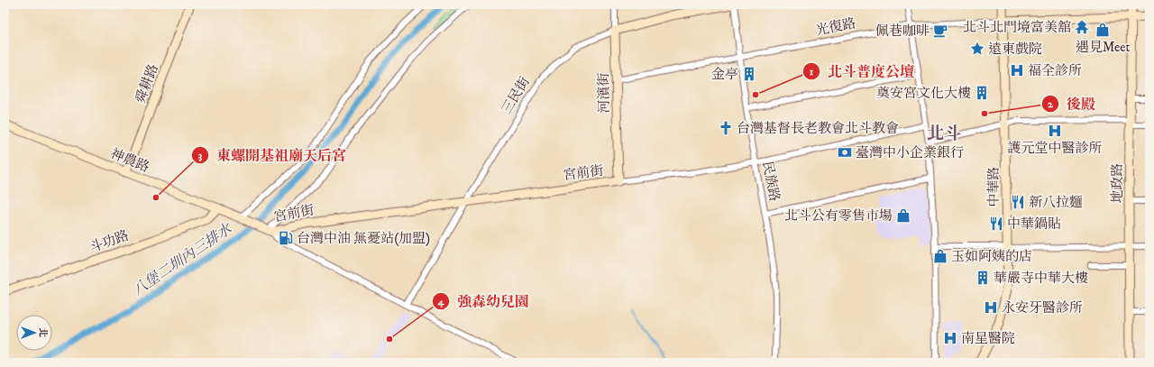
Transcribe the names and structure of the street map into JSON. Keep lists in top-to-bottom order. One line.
{"streets":{"street":["光復路","舜耕路","河濱街","三民街","神農路","宮前街","民族路","地政路","中華路","斗功路"]},"crossings":[["光復路","河濱街"],["光復路","民族路"],["光復路","地政路"],["光復路","中華路"],["舜耕路","神農路"],["河濱街","三民街"],["河濱街","宮前街"],["三民街","宮前街"],["神農路","宮前街"],["神農路","斗功路"],["宮前街","民族路"]],"districts":["北斗"],"water":["八堡二圳內三排水"],"places":{"temple":["北斗北門境富美舘"],"shop":["遇見Meet","北斗公有零售市場","玉如阿姨的店"],"cafe":["佩巷咖啡"],"place":["遠東戲院"],"hospital":["福全診所","護元堂中醫診所","永安牙醫診所","南星醫院"],"building":["金亭","奠安宮文化大樓","華嚴寺中華大樓"],"other":["北斗普度公壇","後殿","東螺開基祖廟天后宮","強森幼兒園"],"church":["台灣基督長老教會北斗教會"],"bank":["臺灣中小企業銀行"],"restaurant":["新八拉麵","中華鍋貼"],"fuel station":["台灣中油 無憂站(加盟)"]},"north":"right"}
